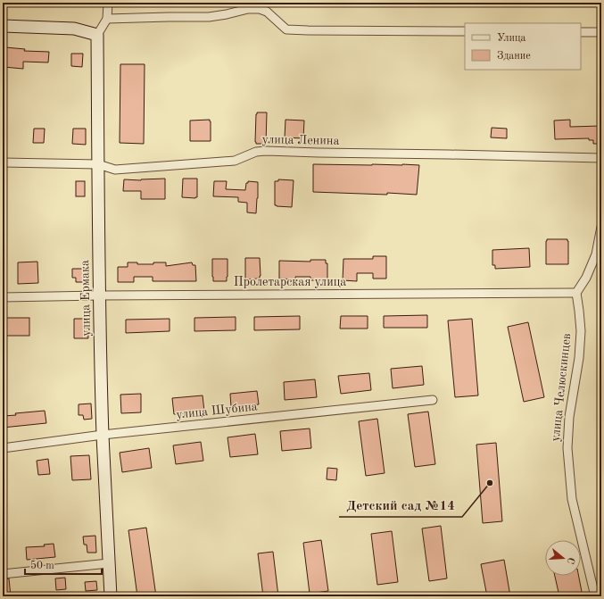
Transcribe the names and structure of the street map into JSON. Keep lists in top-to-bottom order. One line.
{"streets":{"street":["улица Ленина","Пролетарская улица","улица Ермака","улица Челюскинцев","улица Шубина"]},"crossings":[["улица Ленина","улица Ермака"],["Пролетарская улица","улица Ермака"],["Пролетарская улица","улица Челюскинцев"],["улица Ермака","улица Шубина"]],"places":["Детский сад №14"],"legend":["Улица","Здание"],"scale_bar":"50 m","north":"right"}
